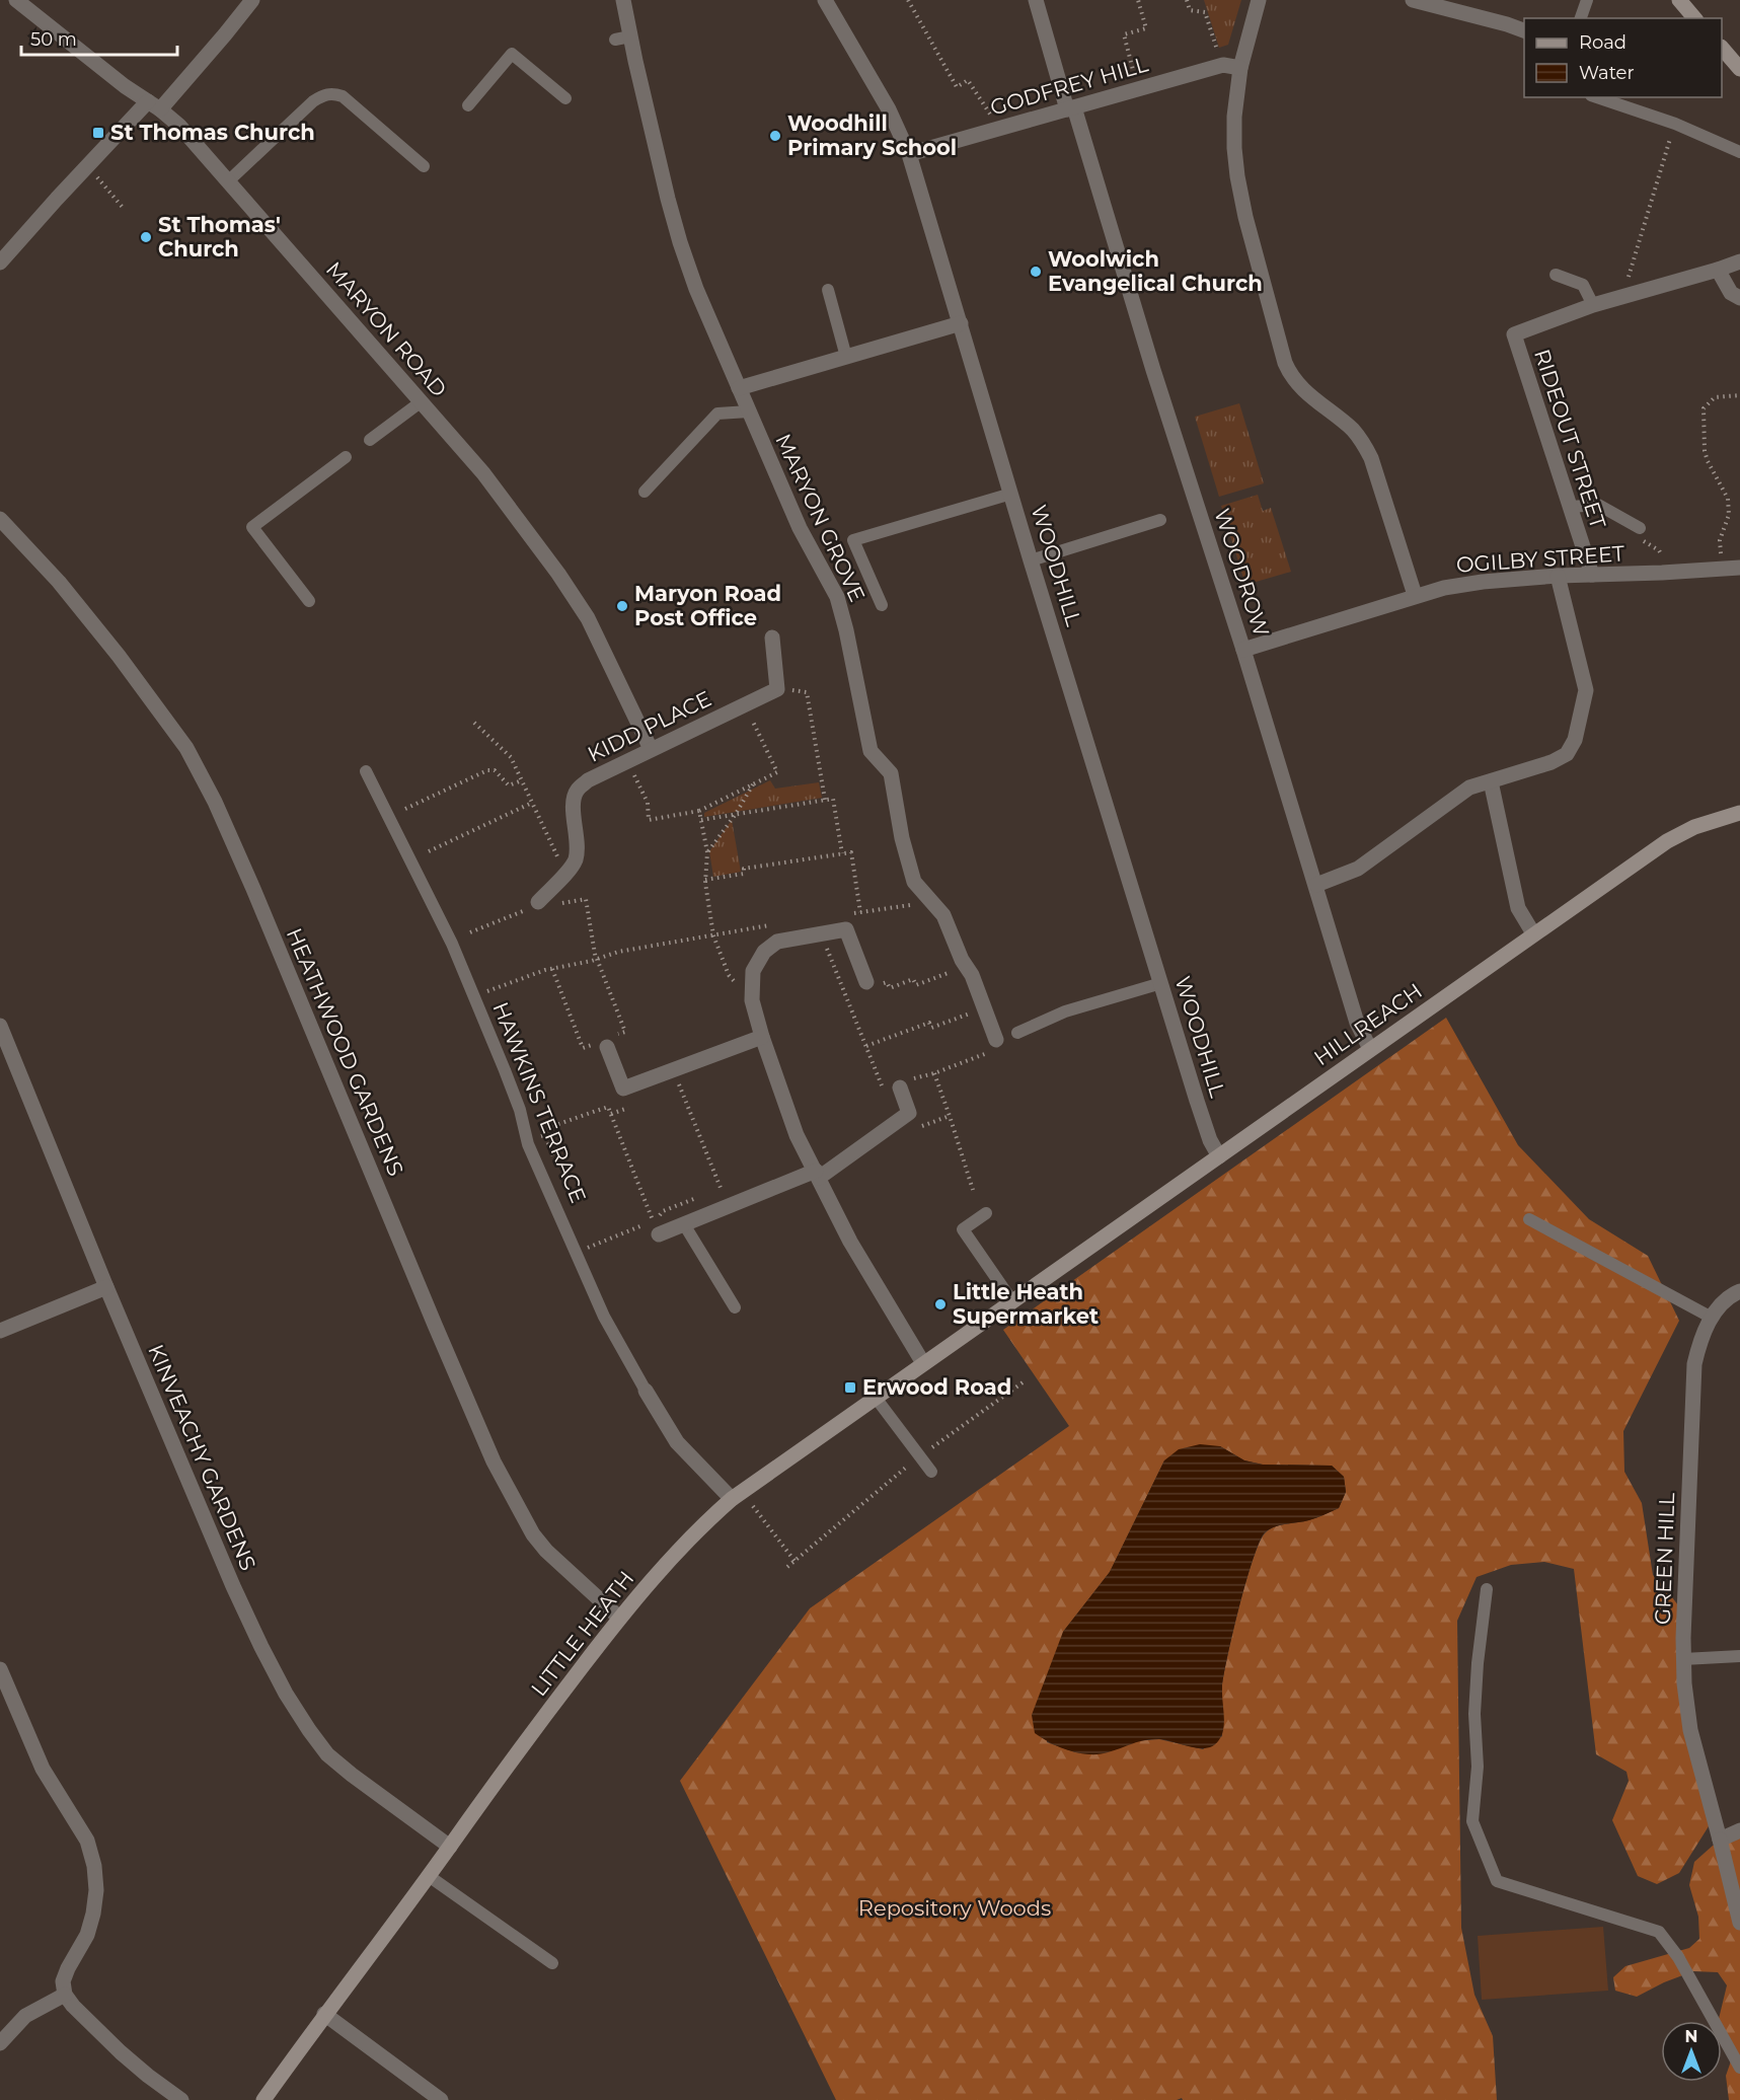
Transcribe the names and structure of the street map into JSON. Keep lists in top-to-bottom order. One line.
{"streets":{"main road":["HILLREACH","LITTLE HEATH"],"street":["GODFREY HILL","MARYON ROAD","RIDEOUT STREET","MARYON GROVE","OGILBY STREET","WOODHILL","WOODROW","KIDD PLACE","HEATHWOOD GARDENS","HAWKINS TERRACE","KINVEACHY GARDENS","GREEN HILL"]},"crossings":[["GODFREY HILL","WOODHILL"],["GODFREY HILL","WOODROW"],["MARYON ROAD","KIDD PLACE"],["RIDEOUT STREET","OGILBY STREET"],["OGILBY STREET","WOODROW"],["WOODHILL","HILLREACH"],["WOODROW","HILLREACH"],["HILLREACH","LITTLE HEATH"],["HEATHWOOD GARDENS","LITTLE HEATH"],["HAWKINS TERRACE","LITTLE HEATH"],["KINVEACHY GARDENS","LITTLE HEATH"]],"parks":["Repository Woods"],"places":{"transit":["St Thomas Church","Erwood Road"],"other":["Woodhill Primary School","St Thomas' Church","Woolwich Evangelical Church","Maryon Road Post Office","Little Heath Supermarket"]},"legend":["Road","Water"],"scale_bar":"50 m","north":"top"}
